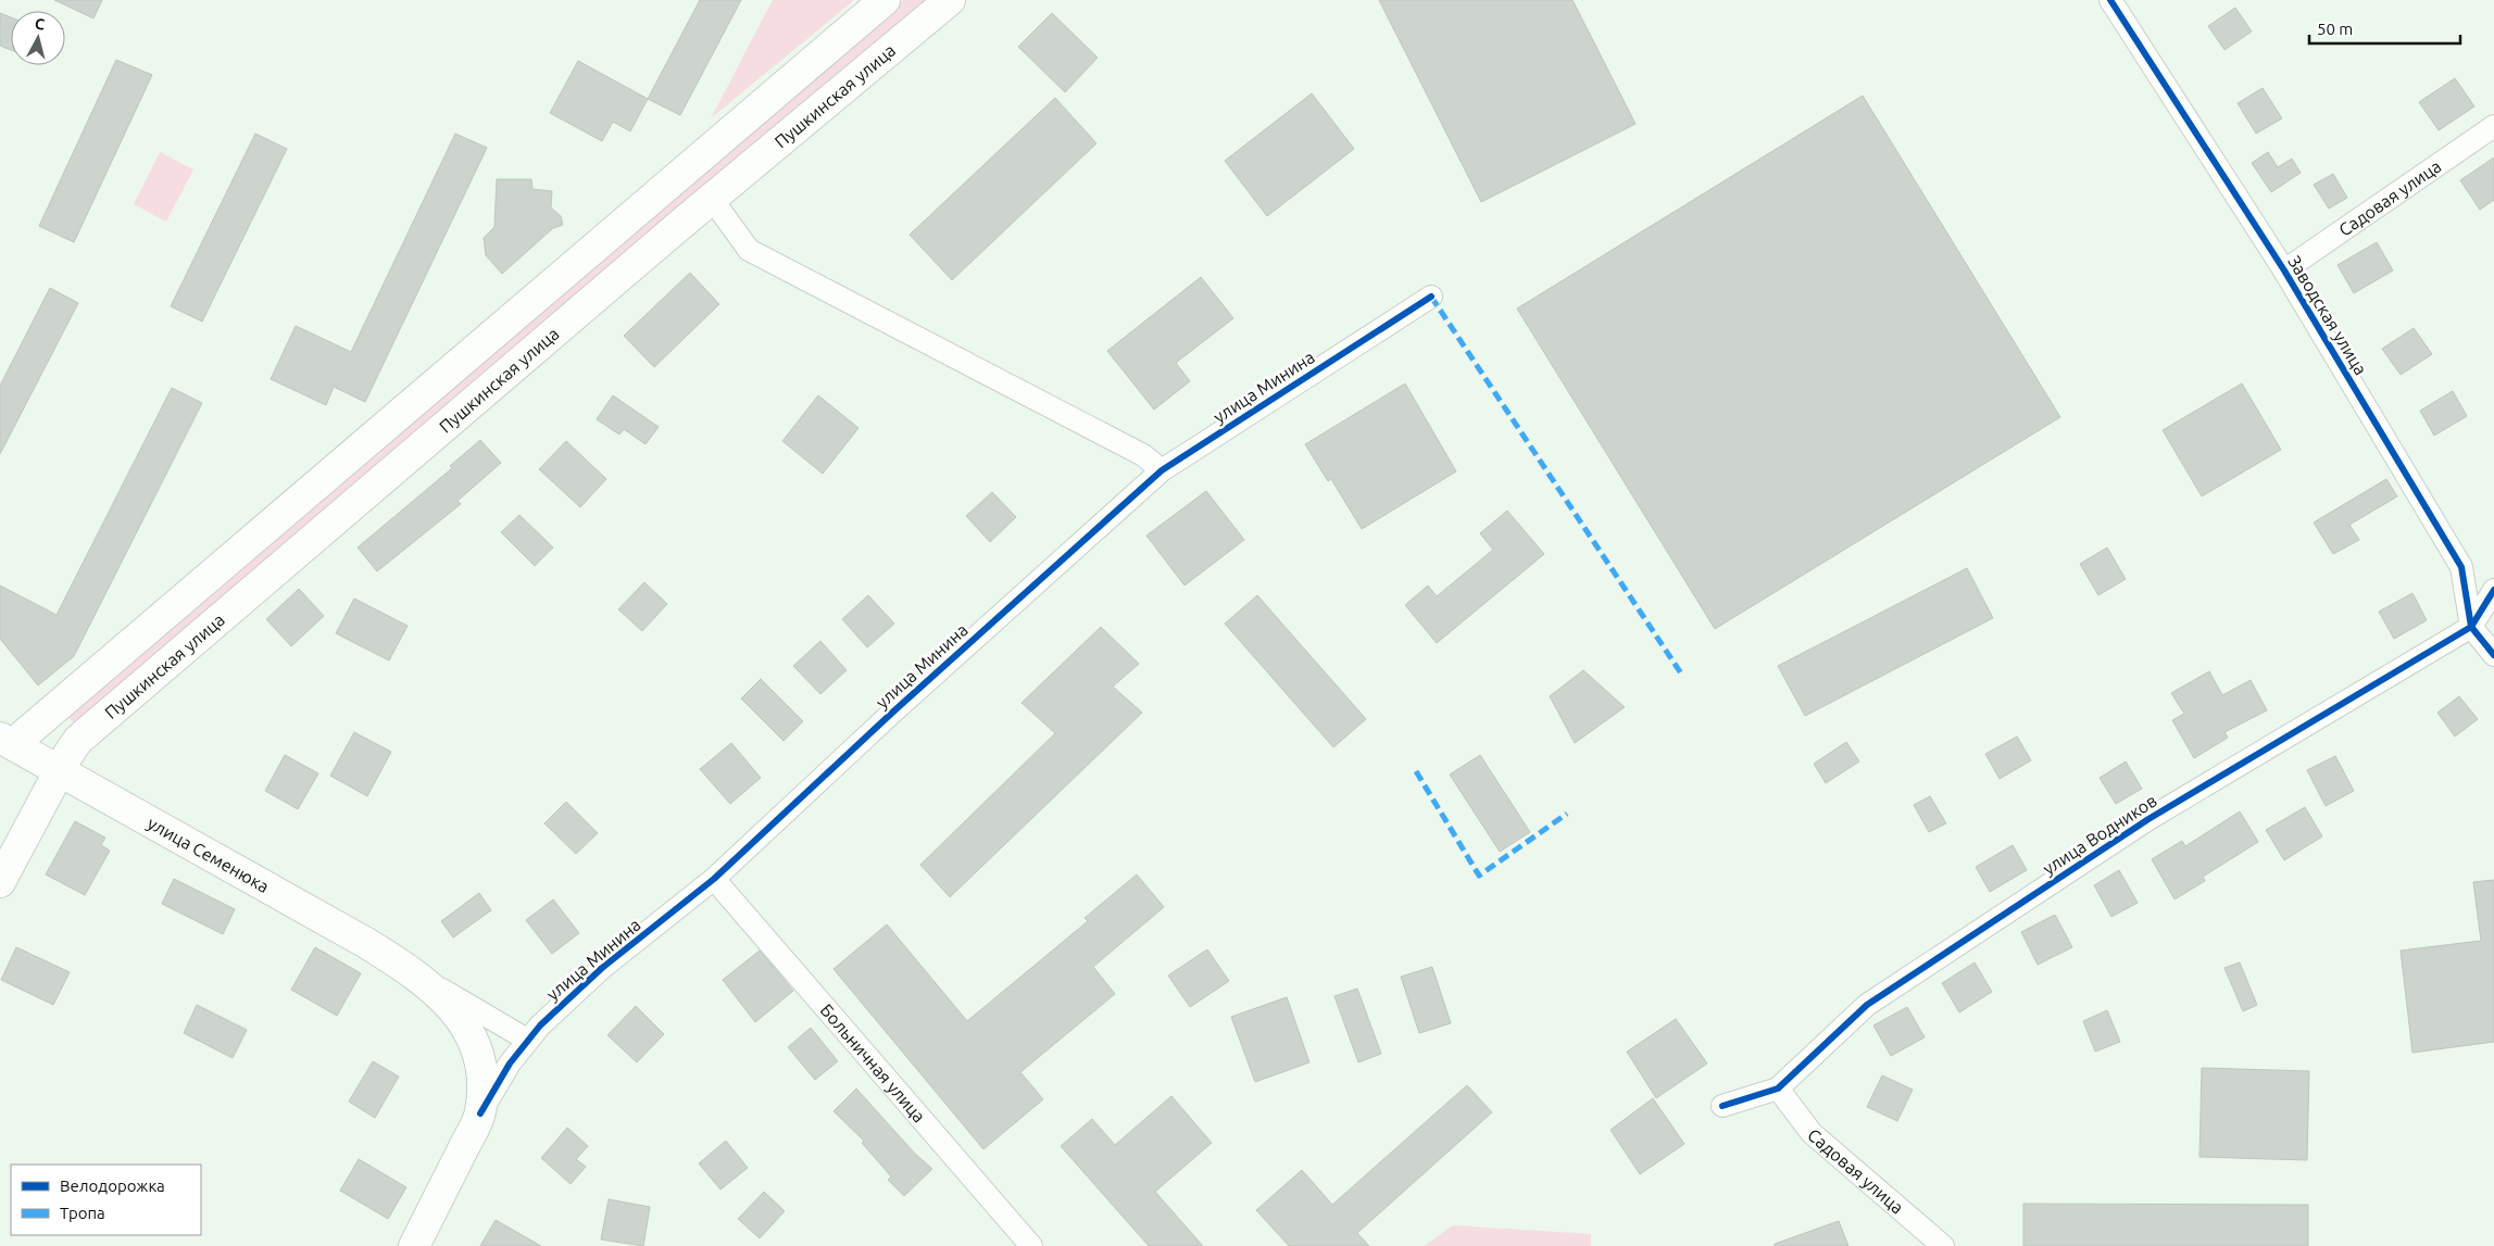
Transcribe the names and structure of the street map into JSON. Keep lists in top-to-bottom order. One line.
{"streets":{"main road":["Пушкинская улица","улица Минина","улица Семенюка"],"street":["Садовая улица","Заводская улица","улица Водников","Больничная улица"]},"crossings":[["Пушкинская улица","улица Семенюка"],["Садовая улица","Заводская улица"],["Садовая улица","улица Водников"],["Заводская улица","улица Водников"],["улица Минина","улица Семенюка"],["улица Минина","Больничная улица"]],"legend":["Велодорожка","Тропа"],"scale_bar":"50 m","north":"top"}
